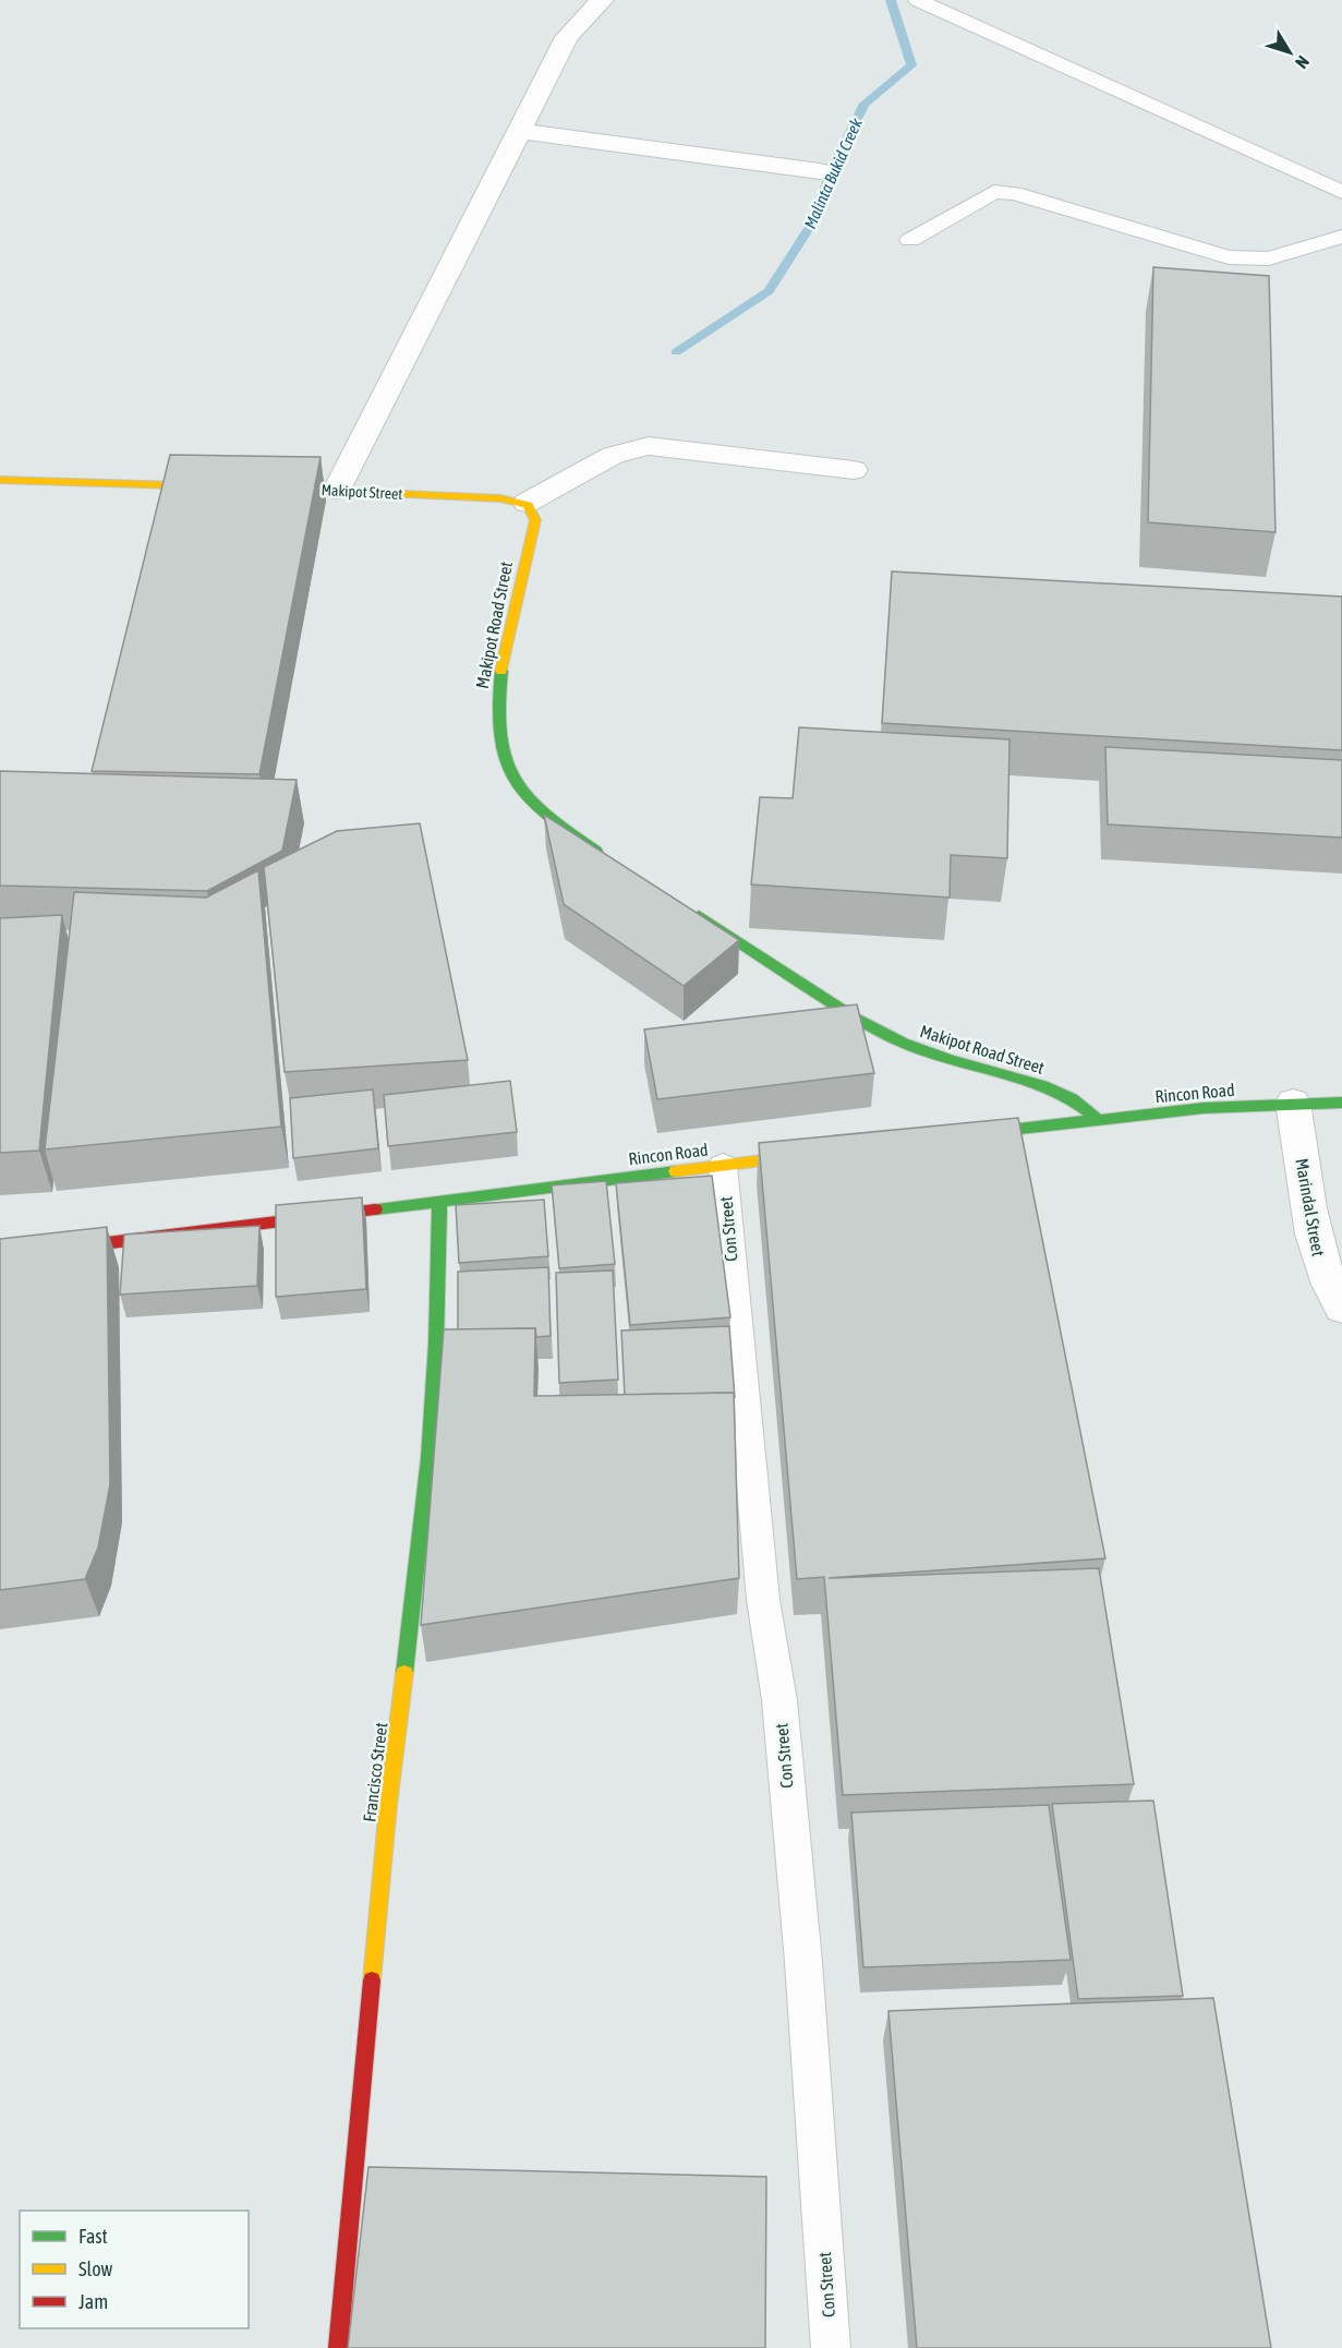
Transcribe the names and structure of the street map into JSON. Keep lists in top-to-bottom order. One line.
{"streets":{"street":["Makipot Street","Makipot Road Street","Rincon Road","Marindal Street","Francisco Street"],"lane":["Con Street"]},"crossings":[["Makipot Street","Makipot Road Street"],["Makipot Road Street","Rincon Road"],["Rincon Road","Marindal Street"],["Rincon Road","Con Street"],["Rincon Road","Francisco Street"]],"water":["Malinta Bukid Creek"],"legend":["Fast","Slow","Jam"],"north":"bottom right"}
